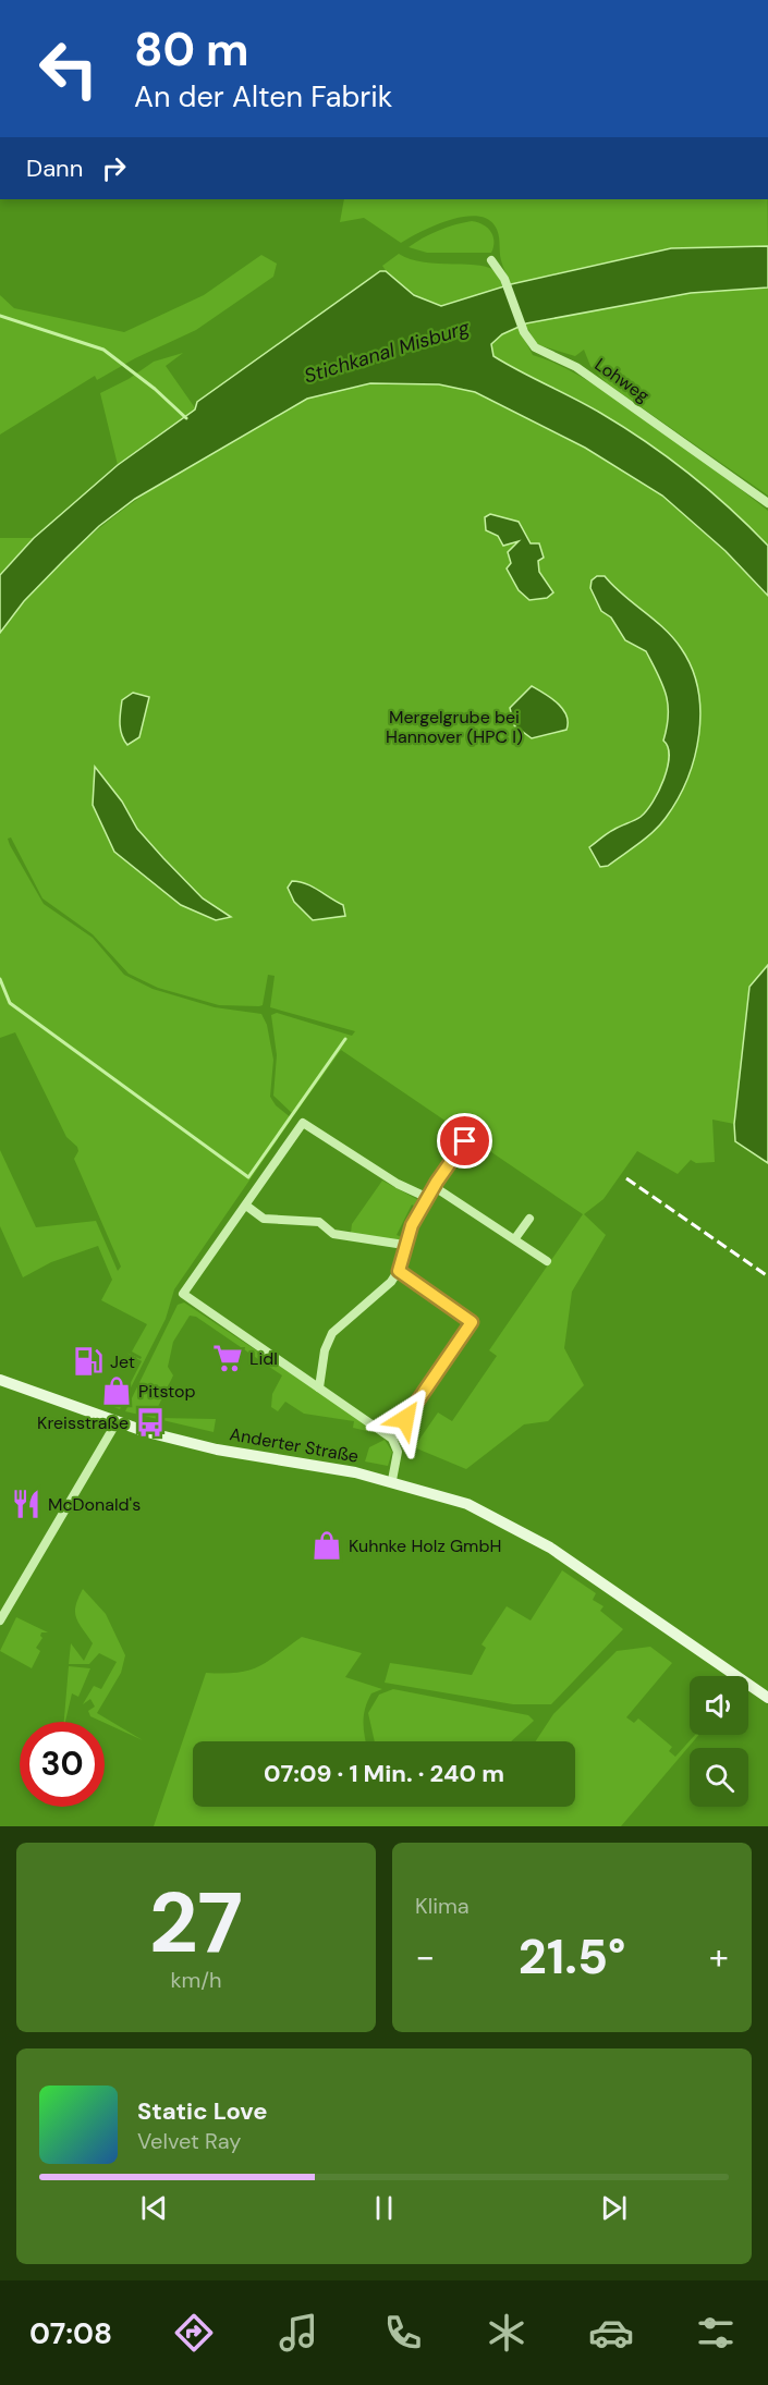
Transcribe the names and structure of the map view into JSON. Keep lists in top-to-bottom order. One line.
{"streets":{"main road":["Anderter Straße"],"street":["Lohweg"]},"water":["Stichkanal Misburg"],"parks":["Mergelgrube bei Hannover (HPC I)"],"places":{"supermarket":["Lidl"],"fuel station":["Jet"],"shop":["Pitstop","Kuhnke Holz GmbH"],"bus stop":["Kreisstraße"],"restaurant":["McDonald's"]},"page":{"turn":["80 m","An der Alten Fabrik"],"then":"Dann","limit":"30","trip":"07:09 · 1 Min. · 240 m","tile":[["27","km/h"],"Klima"],"heat":["−","21.5°","+"],"song":["Static Love","Velvet Ray"],"tabs":"07:08"}}
